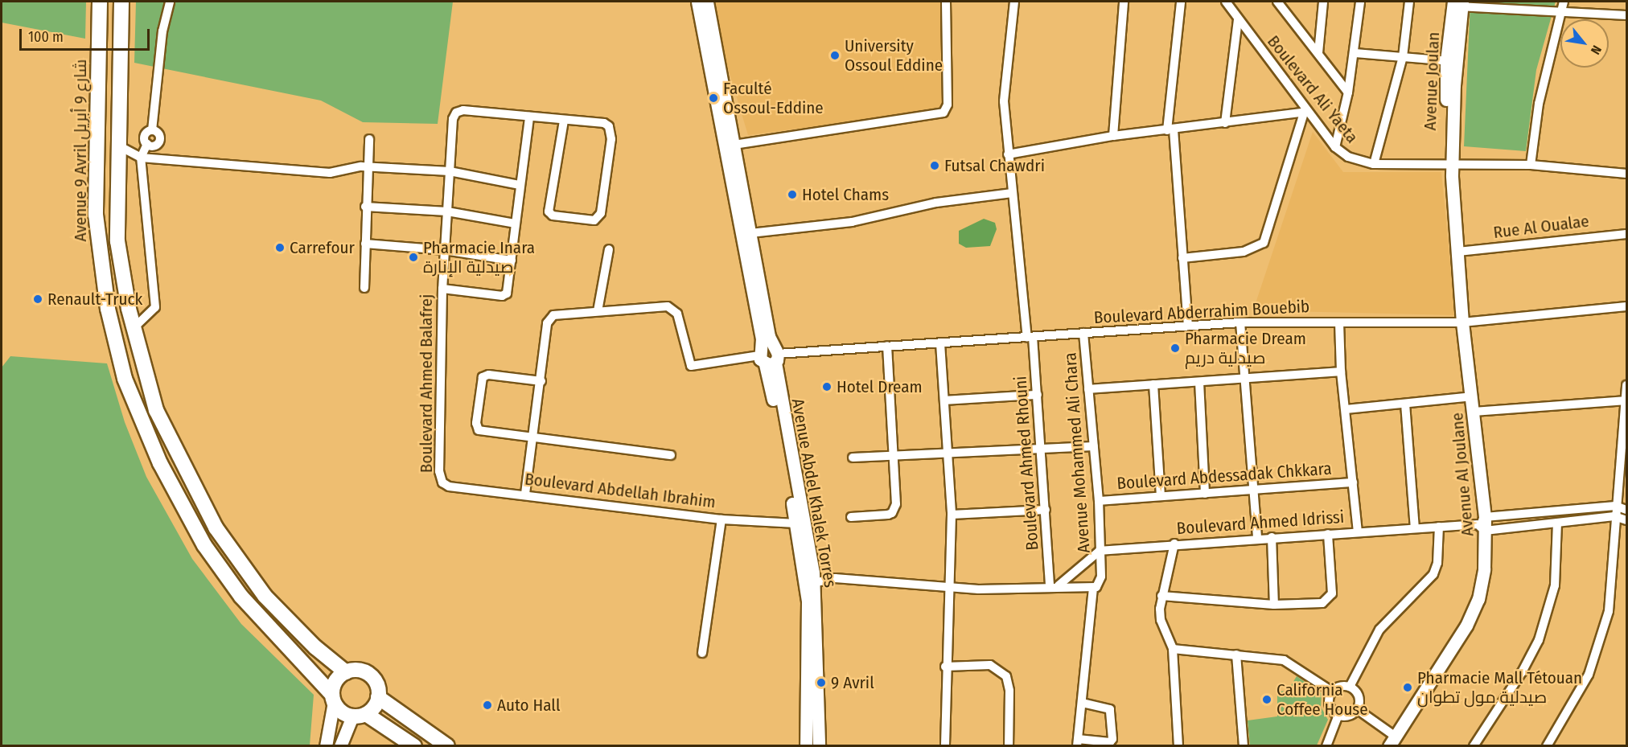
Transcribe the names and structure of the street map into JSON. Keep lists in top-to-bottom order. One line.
{"streets":{"highway":["Avenue 9 Avril شارع 9 أبريل"],"main road":["Avenue Joulan","Avenue Al Joulane","Avenue Abdel Khalek Torres"],"street":["Boulevard Ali Yaeta","Rue Al Oualae","Boulevard Abderrahim Bouebib","Boulevard Ahmed Balafrej","Avenue Mohammed Ali Chara","Boulevard Ahmed Rhouni","Boulevard Abdessadak Chkkara","Boulevard Abdellah Ibrahim","Boulevard Ahmed Idrissi"]},"crossings":[["Avenue Joulan","Boulevard Ali Yaeta"],["Avenue Joulan","Avenue Al Joulane"],["Boulevard Ali Yaeta","Avenue Al Joulane"],["Rue Al Oualae","Avenue Al Joulane"],["Boulevard Abderrahim Bouebib","Avenue Mohammed Ali Chara"],["Boulevard Abderrahim Bouebib","Boulevard Ahmed Rhouni"],["Boulevard Abderrahim Bouebib","Avenue Al Joulane"],["Boulevard Abderrahim Bouebib","Avenue Abdel Khalek Torres"],["Boulevard Ahmed Balafrej","Boulevard Abdellah Ibrahim"],["Avenue Mohammed Ali Chara","Boulevard Abdessadak Chkkara"],["Avenue Mohammed Ali Chara","Boulevard Ahmed Idrissi"],["Avenue Al Joulane","Boulevard Ahmed Idrissi"],["Boulevard Abdellah Ibrahim","Avenue Abdel Khalek Torres"]],"places":["University Ossoul Eddine","Faculté Ossoul-Eddine","Futsal Chawdri","Hotel Chams","Carrefour","Pharmacie Inara صيدلية الإنارة","Renault-Truck","Pharmacie Dream صيدلية دريم","Hotel Dream","9 Avril","Pharmacie Mall Tétouan صيدلية مول تطوان","California Coffee House","Auto Hall"],"scale_bar":"100 m","north":"bottom right"}
